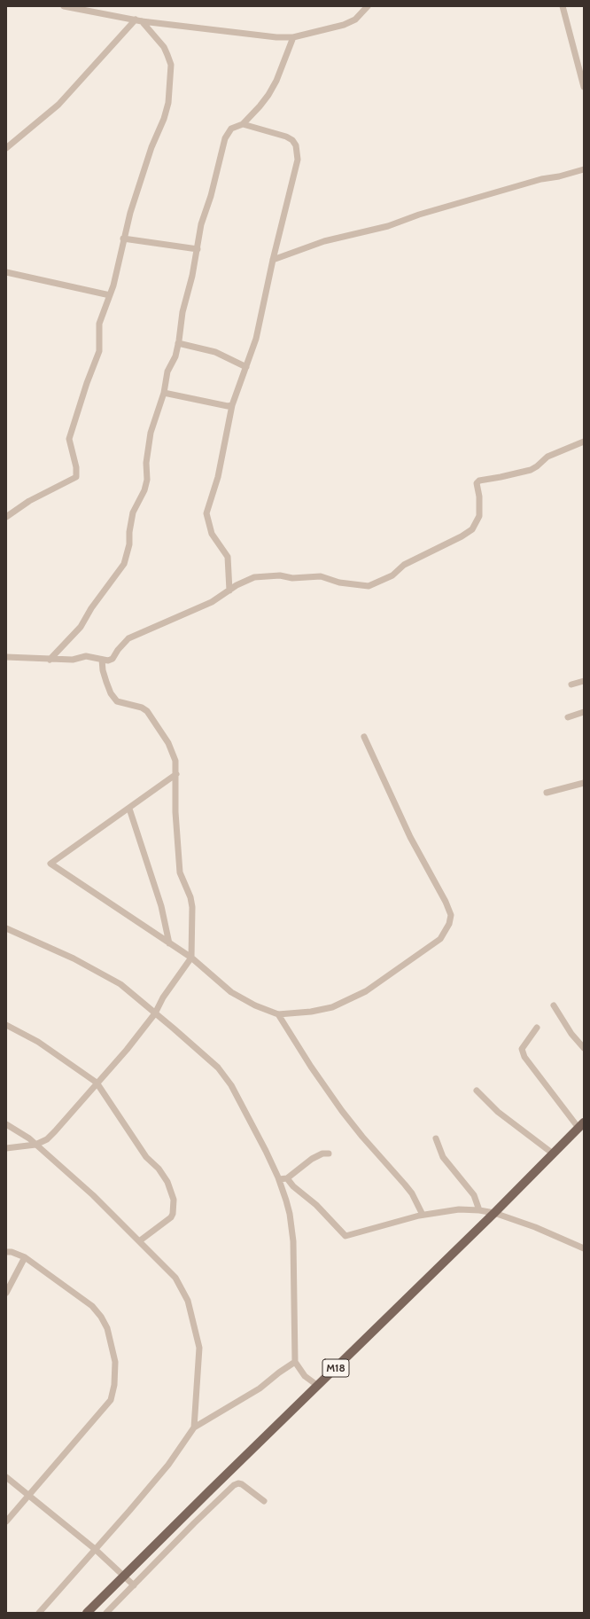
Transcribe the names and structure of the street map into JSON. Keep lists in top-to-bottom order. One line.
{"streets":{"main road":["M18"]}}
